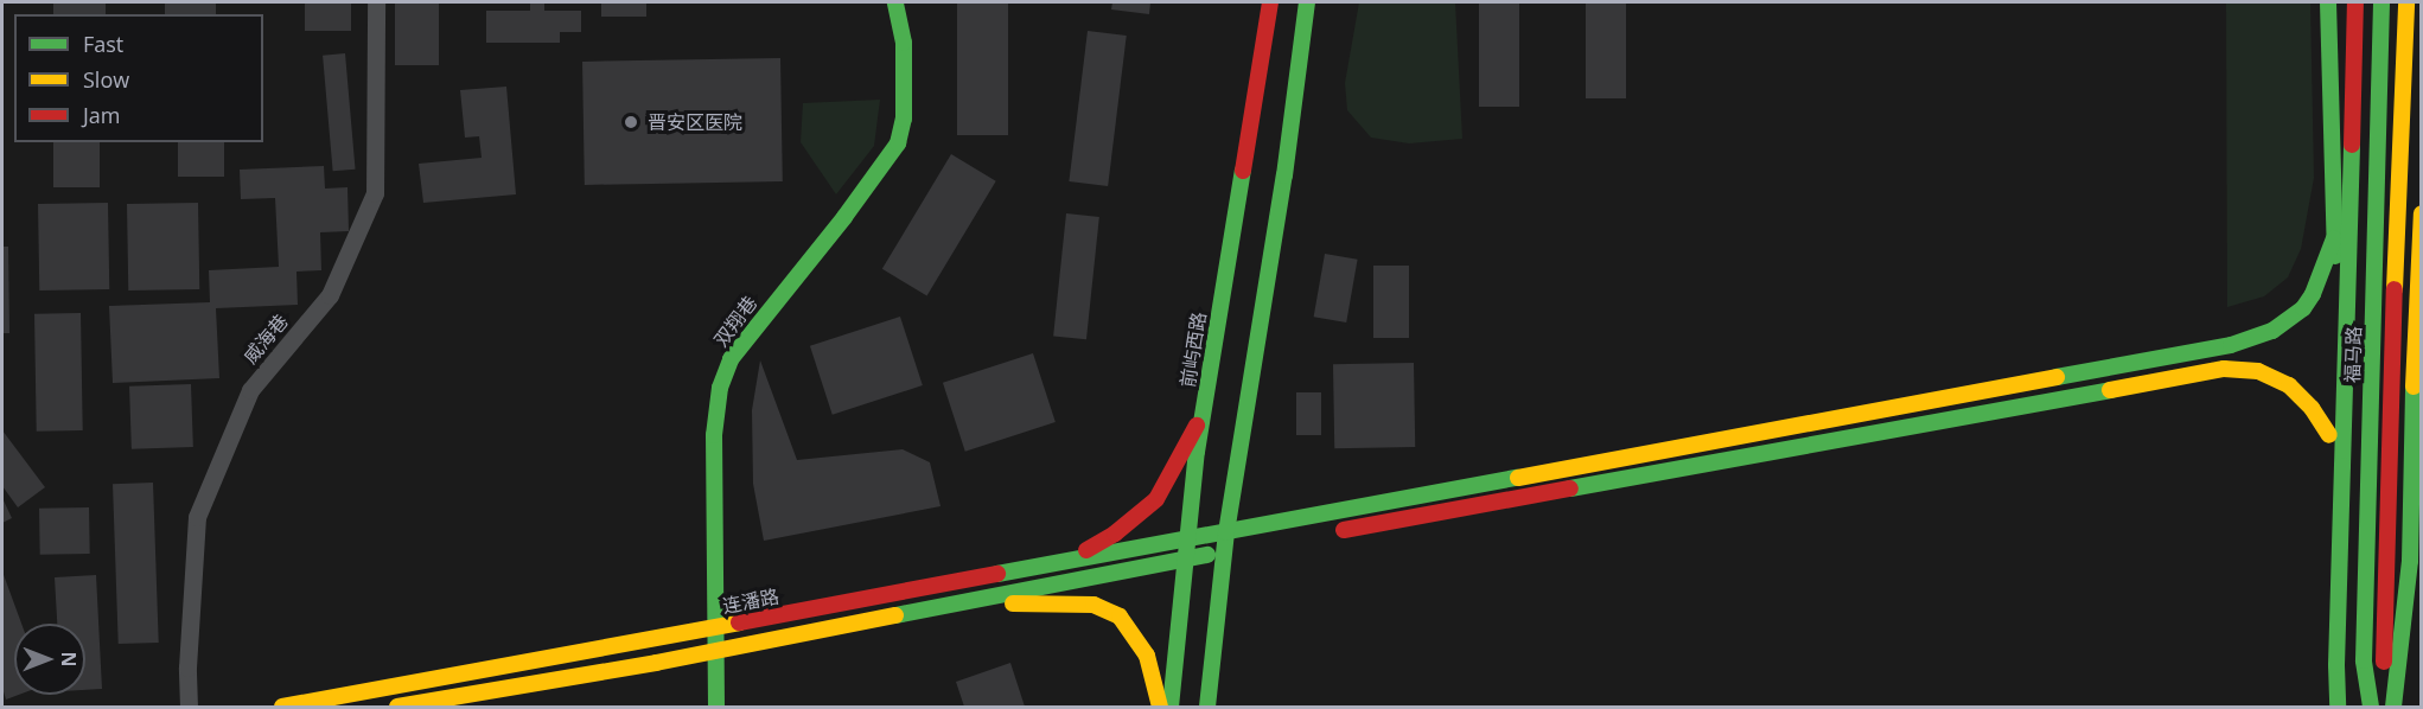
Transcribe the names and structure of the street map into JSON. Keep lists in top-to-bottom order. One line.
{"streets":{"main road":["双翔巷","前屿西路","福马路","连潘路"],"street":["威海巷"]},"crossings":[["双翔巷","连潘路"],["前屿西路","连潘路"]],"places":["晋安区医院"],"legend":["Fast","Slow","Jam"],"north":"right"}
